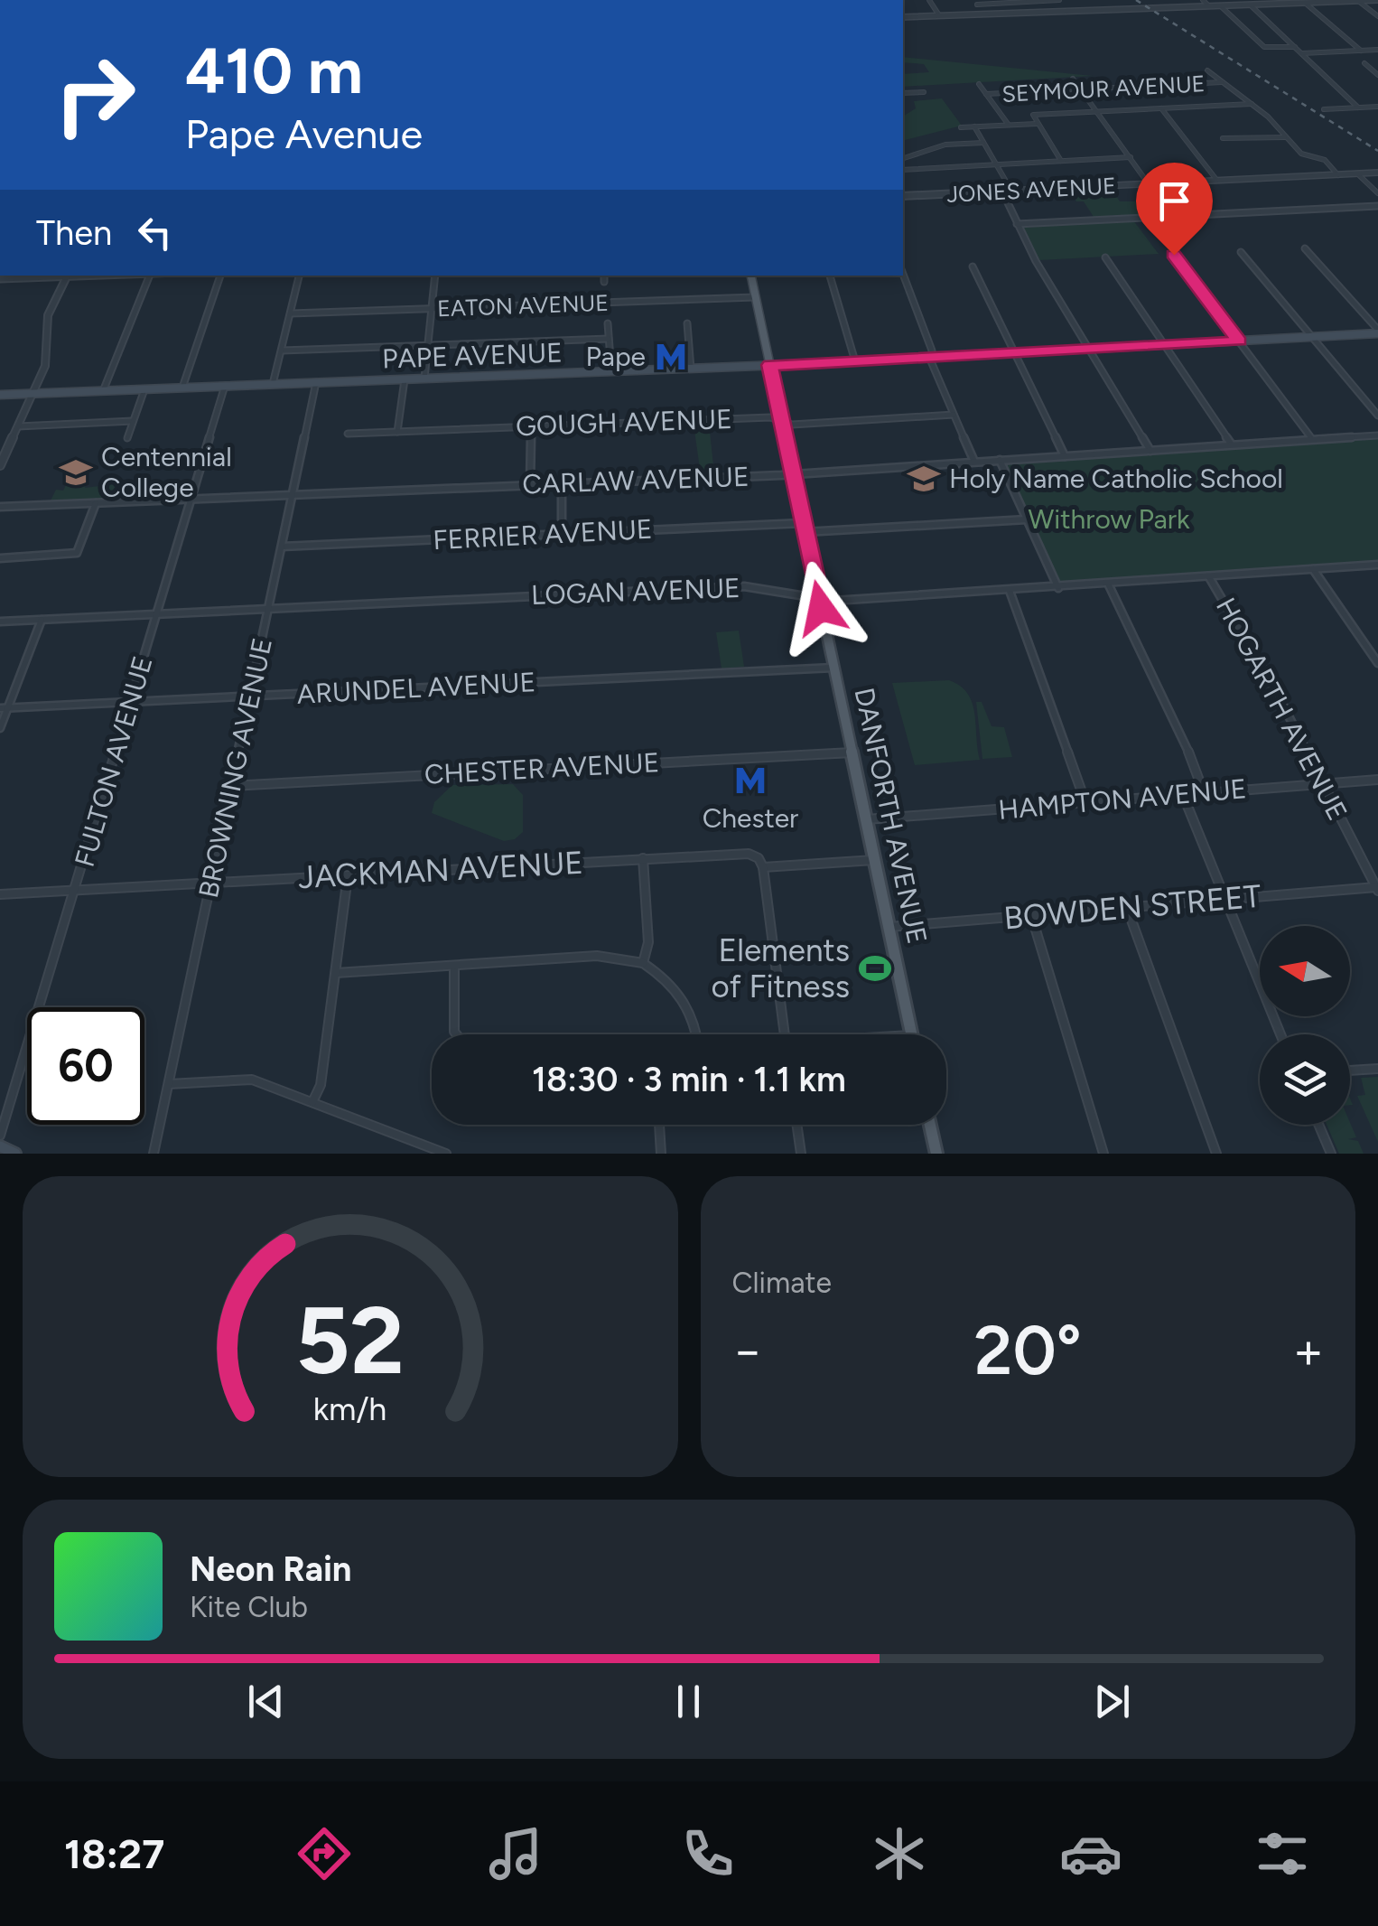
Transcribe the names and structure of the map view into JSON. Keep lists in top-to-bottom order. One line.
{"streets":{"main road":["PAPE AVENUE","DANFORTH AVENUE"],"street":["SEYMOUR AVENUE","JONES AVENUE","EATON AVENUE","GOUGH AVENUE","CARLAW AVENUE","FERRIER AVENUE","LOGAN AVENUE","ARUNDEL AVENUE","HOGARTH AVENUE","FULTON AVENUE","BROWNING AVENUE","CHESTER AVENUE","HAMPTON AVENUE","JACKMAN AVENUE","BOWDEN STREET"]},"crossings":[["EATON AVENUE","DANFORTH AVENUE"],["PAPE AVENUE","FULTON AVENUE"],["PAPE AVENUE","BROWNING AVENUE"],["PAPE AVENUE","DANFORTH AVENUE"],["GOUGH AVENUE","DANFORTH AVENUE"],["CARLAW AVENUE","FULTON AVENUE"],["CARLAW AVENUE","BROWNING AVENUE"],["CARLAW AVENUE","DANFORTH AVENUE"],["FERRIER AVENUE","BROWNING AVENUE"],["FERRIER AVENUE","DANFORTH AVENUE"],["LOGAN AVENUE","HOGARTH AVENUE"],["LOGAN AVENUE","FULTON AVENUE"],["LOGAN AVENUE","BROWNING AVENUE"],["LOGAN AVENUE","DANFORTH AVENUE"],["ARUNDEL AVENUE","FULTON AVENUE"],["ARUNDEL AVENUE","BROWNING AVENUE"],["ARUNDEL AVENUE","DANFORTH AVENUE"],["HOGARTH AVENUE","HAMPTON AVENUE"],["HOGARTH AVENUE","BOWDEN STREET"],["FULTON AVENUE","JACKMAN AVENUE"],["BROWNING AVENUE","CHESTER AVENUE"],["BROWNING AVENUE","JACKMAN AVENUE"],["CHESTER AVENUE","DANFORTH AVENUE"],["HAMPTON AVENUE","DANFORTH AVENUE"],["DANFORTH AVENUE","JACKMAN AVENUE"],["DANFORTH AVENUE","BOWDEN STREET"]],"parks":["Withrow Park"],"places":{"metro station":["Pape","Chester"],"school or university":["Centennial College","Holy Name Catholic School"],"sports":["Elements of Fitness"]},"north":"left","page":{"turn":["410 m","Pape Avenue"],"then":"Then","limit":"60","trip":"18:30 · 3 min · 1.1 km","tile":"Climate","heat":["−","20°","+"],"song":["Neon Rain","Kite Club"],"tabs":"18:27","gauge":["52","km/h"]}}
